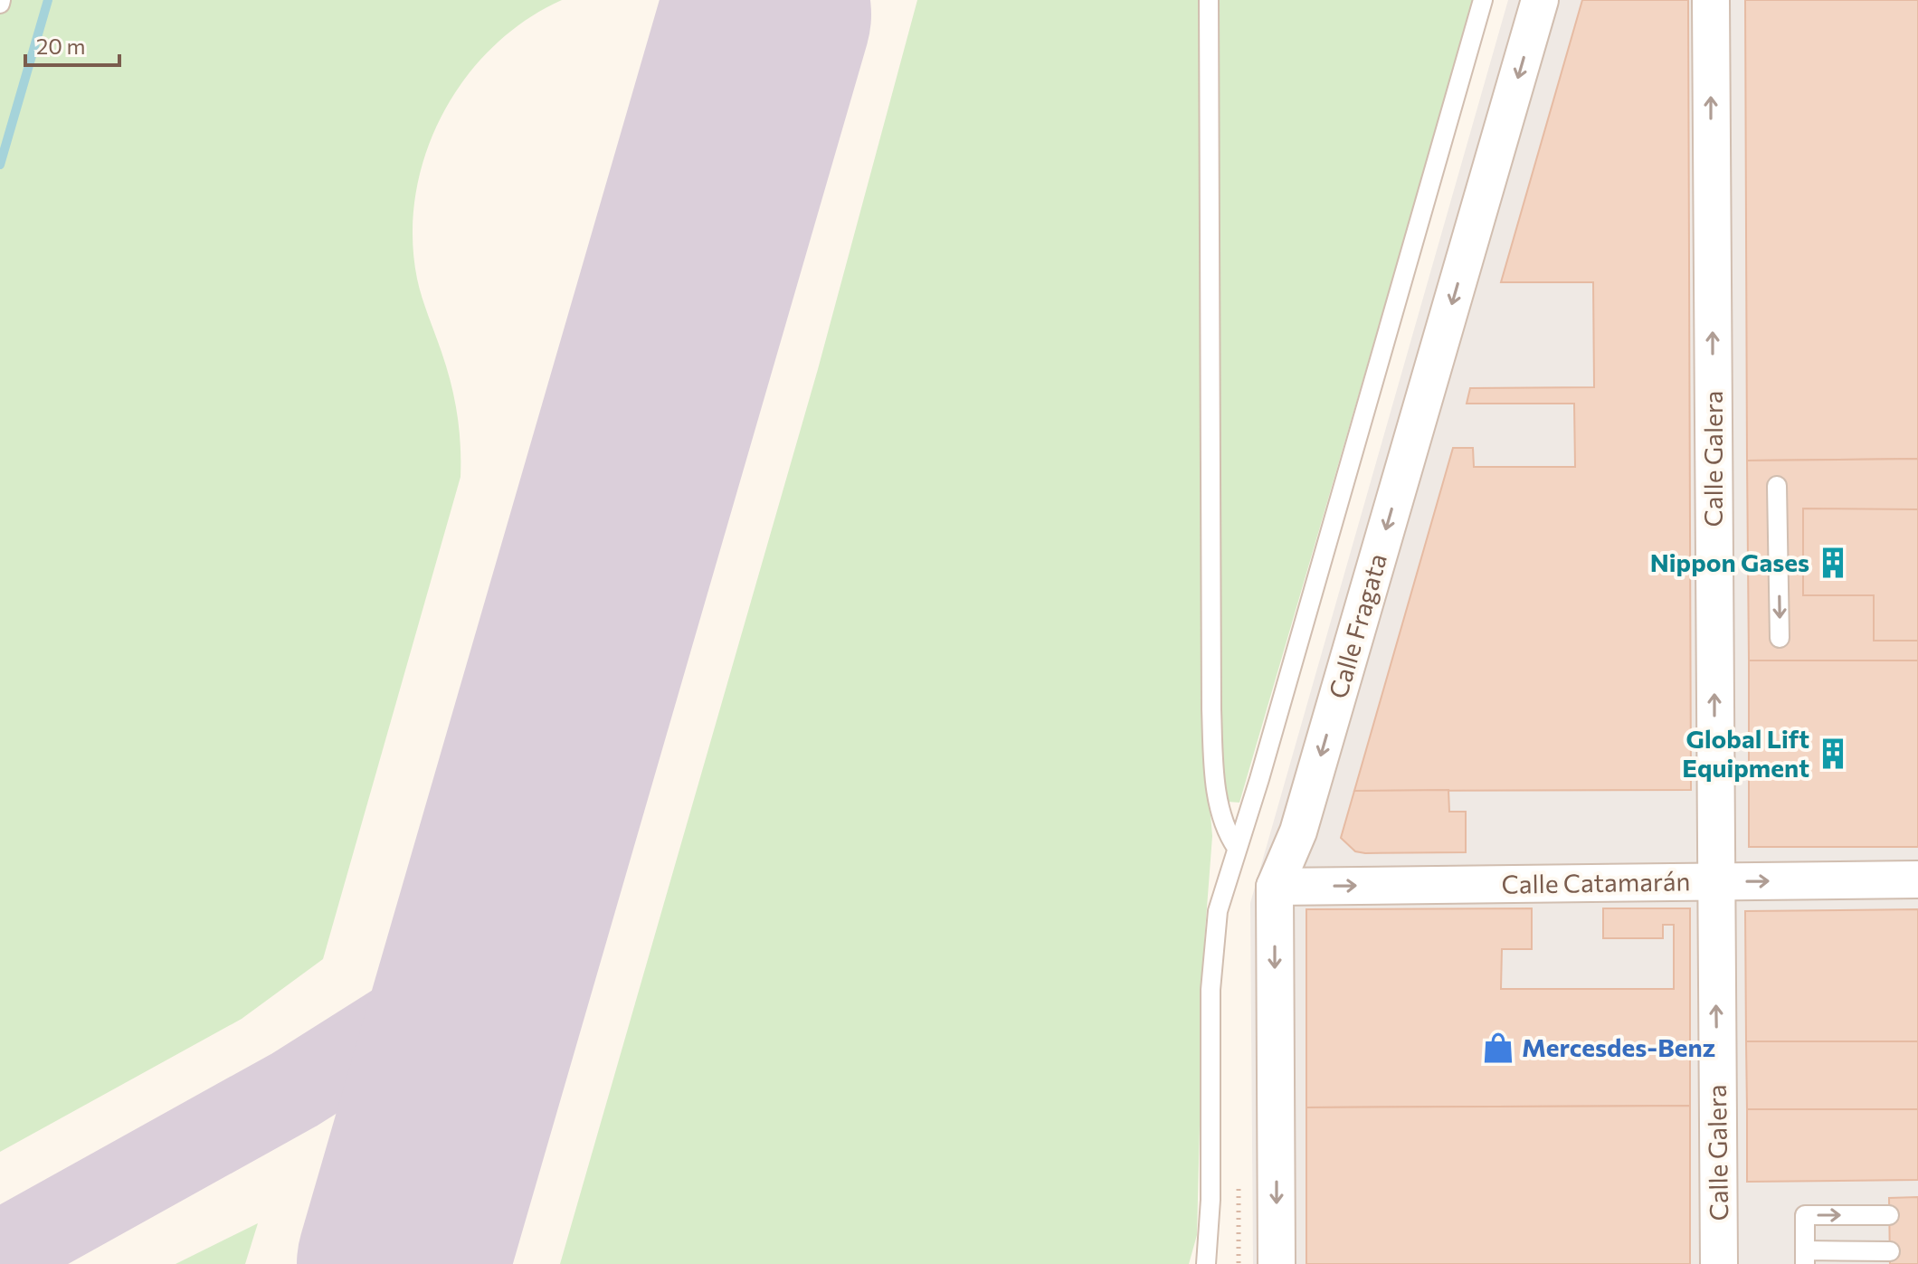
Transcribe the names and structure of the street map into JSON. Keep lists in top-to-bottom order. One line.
{"streets":{"street":["Calle Galera","Calle Fragata","Calle Catamarán"]},"crossings":[["Calle Galera","Calle Catamarán"],["Calle Fragata","Calle Catamarán"]],"one_way":["Calle Galera","Calle Fragata","Calle Catamarán"],"places":{"building":["Nippon Gases","Global Lift Equipment"],"shop":["Mercesdes-Benz"]},"scale_bar":"20 m"}
